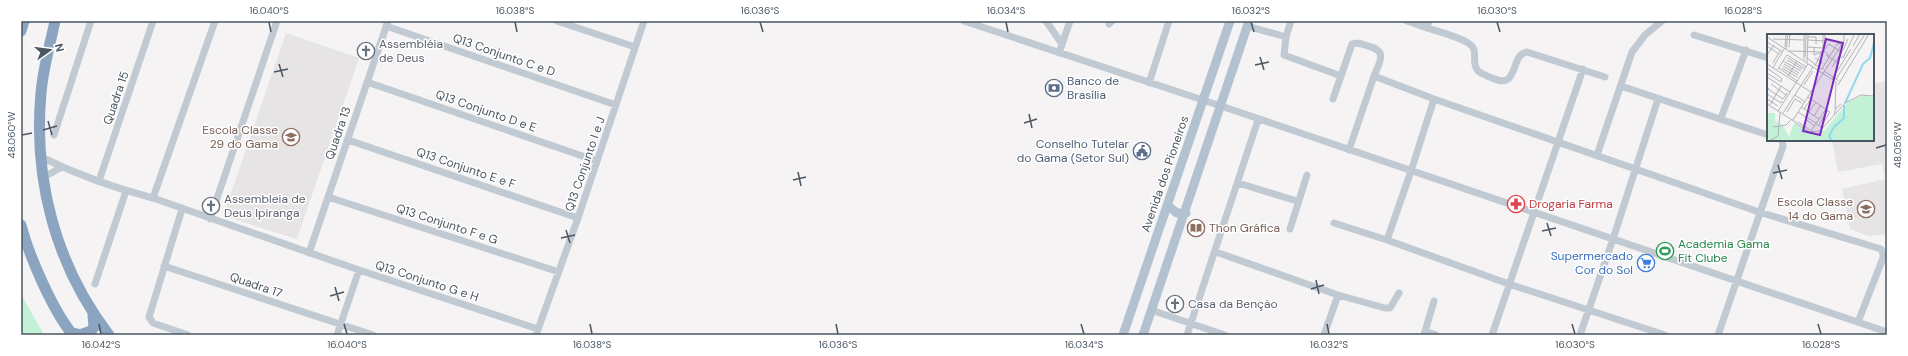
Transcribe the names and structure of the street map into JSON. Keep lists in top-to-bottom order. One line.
{"streets":{"main road":["Avenida dos Pioneiros"],"street":["Q13 Conjunto C e D","Quadra 15","Q13 Conjunto D e E","Quadra 13","Q13 Conjunto I e J","Q13 Conjunto E e F","Q13 Conjunto F e G","Q13 Conjunto G e H","Quadra 17"]},"crossings":[["Q13 Conjunto C e D","Quadra 13"],["Q13 Conjunto C e D","Q13 Conjunto I e J"],["Quadra 15","Q13 Conjunto G e H"],["Q13 Conjunto D e E","Quadra 13"],["Q13 Conjunto D e E","Q13 Conjunto I e J"],["Quadra 13","Q13 Conjunto E e F"],["Quadra 13","Q13 Conjunto F e G"],["Quadra 13","Q13 Conjunto G e H"],["Q13 Conjunto I e J","Q13 Conjunto E e F"],["Q13 Conjunto I e J","Q13 Conjunto F e G"],["Q13 Conjunto I e J","Q13 Conjunto G e H"]],"places":{"church":["Assembléia de Deus","Assembleia de Deus Ipiranga","Casa da Benção"],"bank":["Banco de Brasília"],"school or university":["Escola Classe 29 do Gama","Escola Classe 14 do Gama"],"public building":["Conselho Tutelar do Gama (Setor Sul)"],"pharmacy":["Drogaria Farma"],"library":["Thon Gráfica"],"sports":["Academia Gama Fit Clube"],"supermarket":["Supermercado Cor do Sol"]},"north":"right","coordinates":["16.040°S","16.038°S","16.036°S","16.034°S","16.032°S","16.030°S","16.028°S","48.060°W","48.056°W","16.042°S"]}
